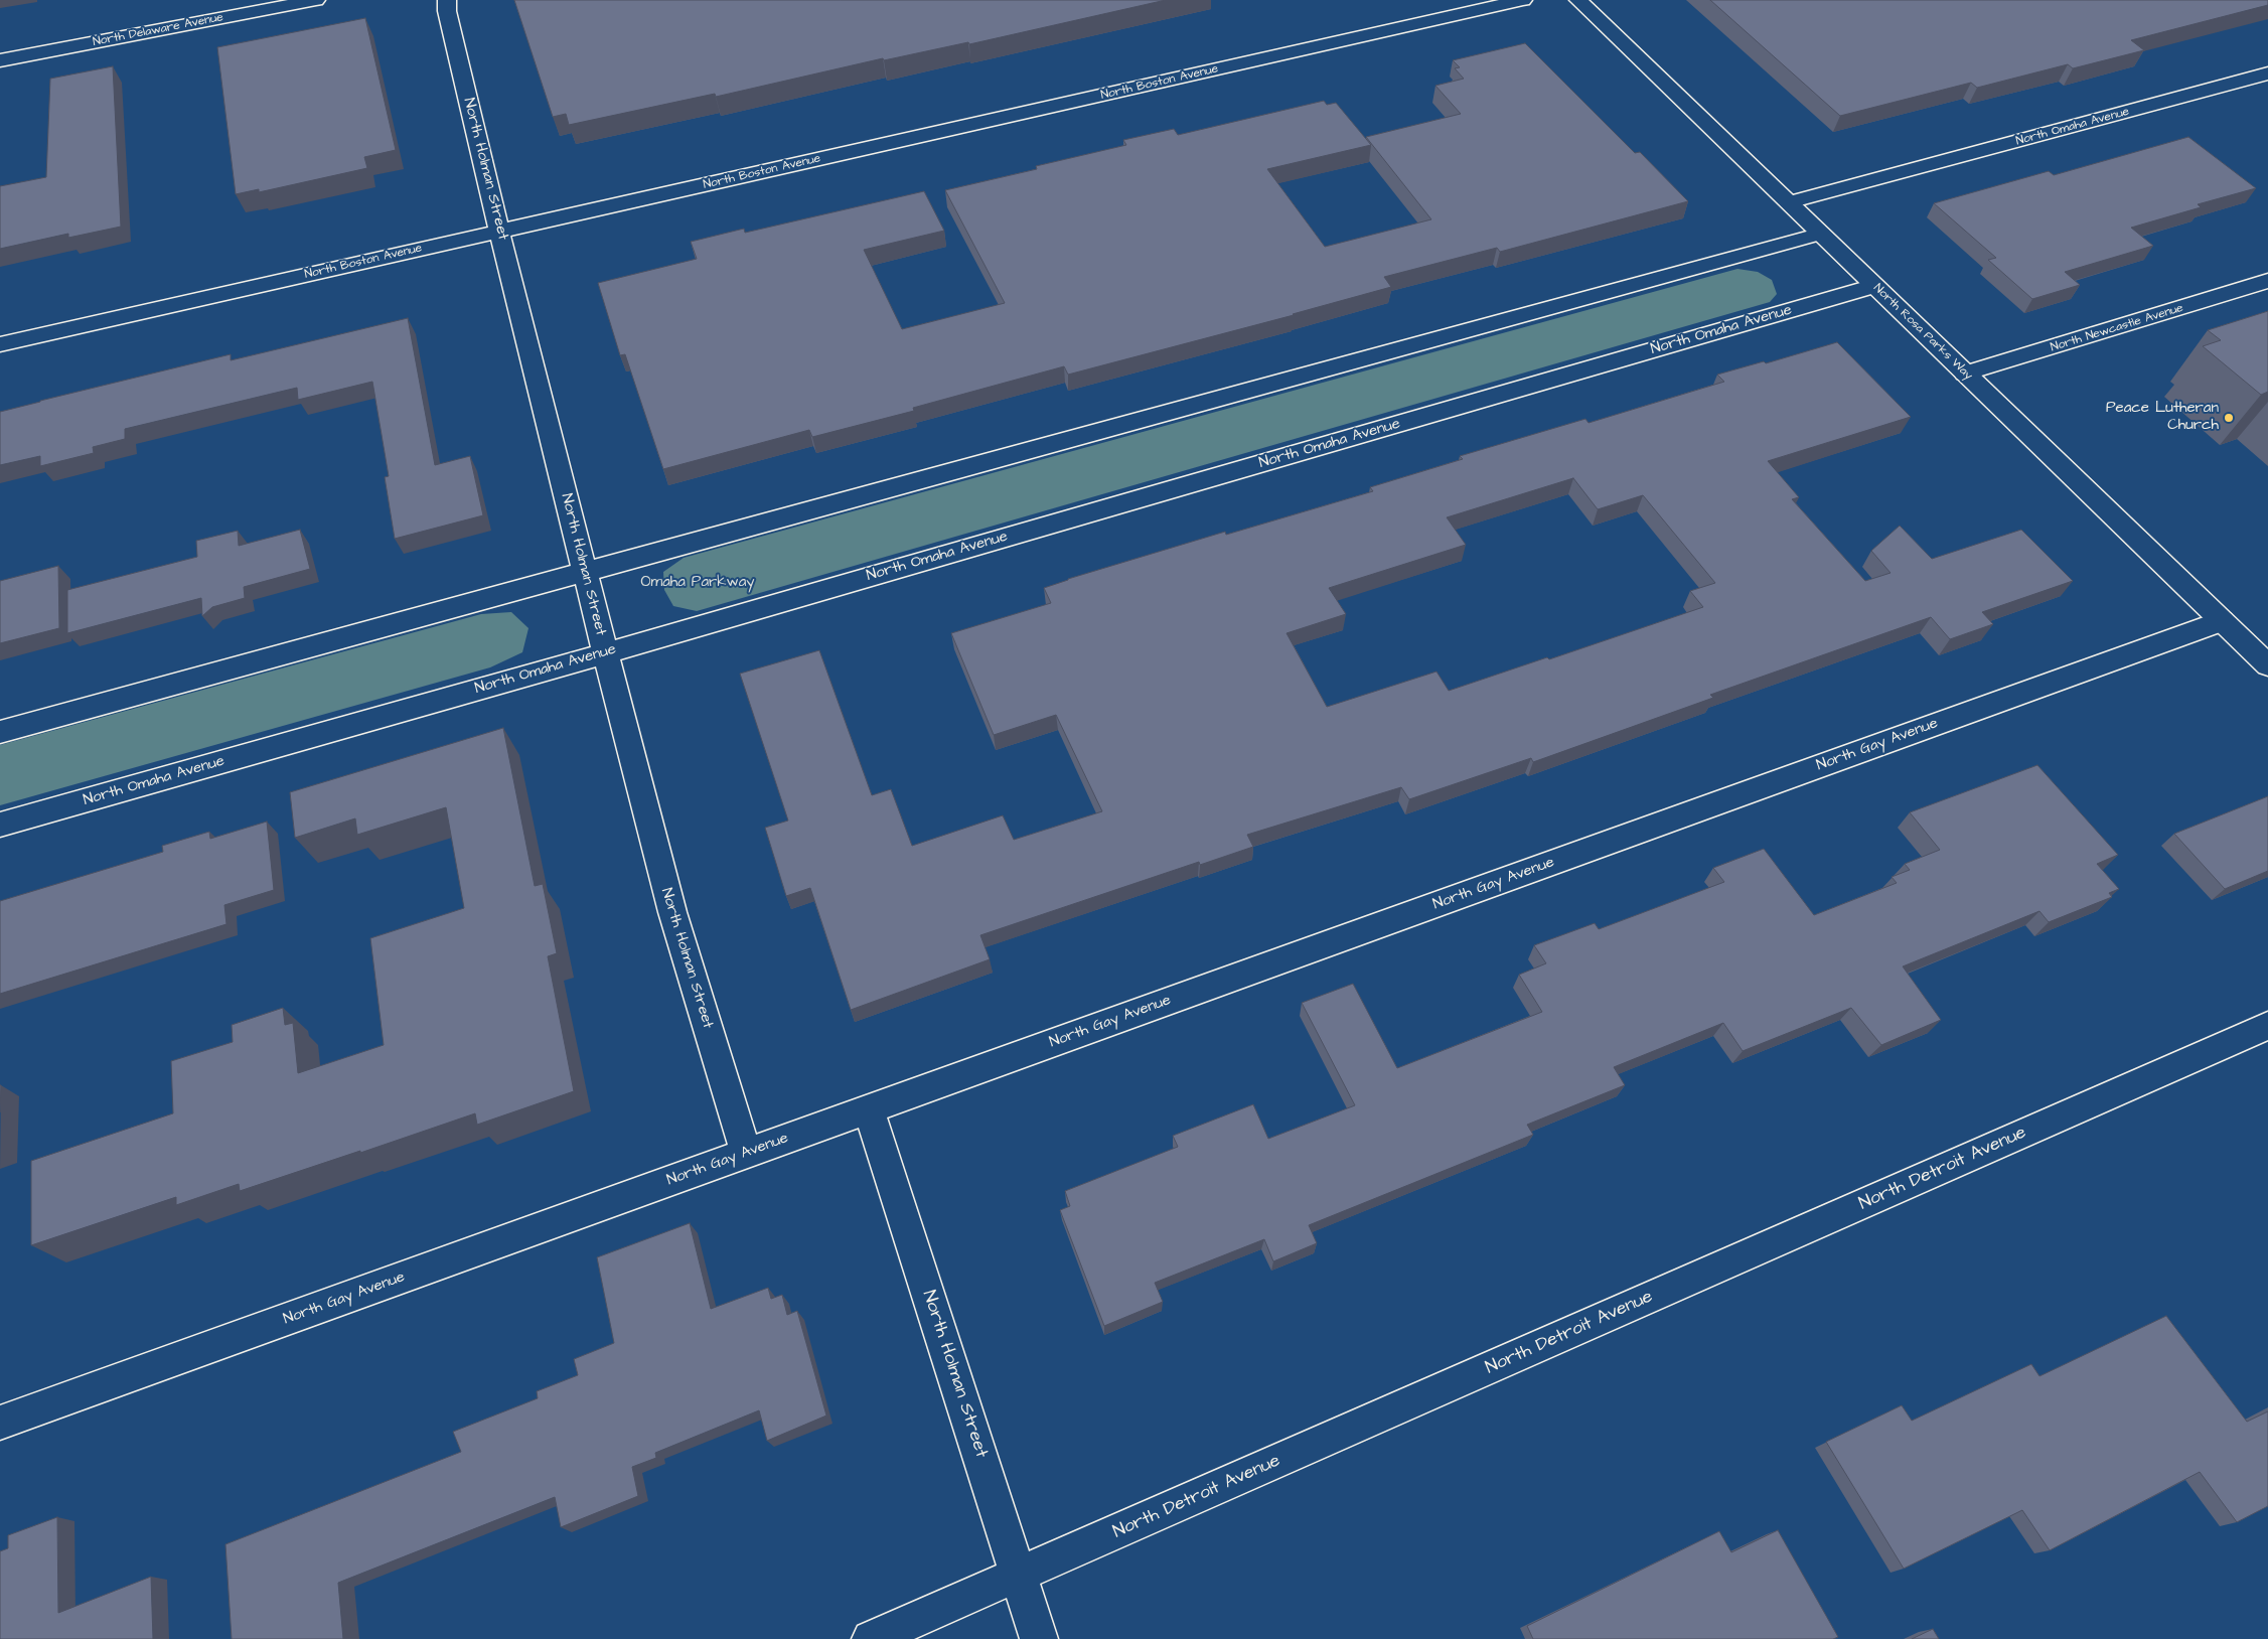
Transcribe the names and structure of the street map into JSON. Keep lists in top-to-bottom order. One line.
{"streets":{"street":["North Delaware Avenue","North Boston Avenue","North Omaha Avenue","North Holman Street","North Newcastle Avenue","North Rosa Parks Way","North Gay Avenue","North Detroit Avenue"]},"crossings":[["North Boston Avenue","North Holman Street"],["North Omaha Avenue","North Holman Street"],["North Omaha Avenue","North Rosa Parks Way"],["North Holman Street","North Gay Avenue"],["North Holman Street","North Detroit Avenue"],["North Newcastle Avenue","North Rosa Parks Way"],["North Rosa Parks Way","North Gay Avenue"]],"parks":["Omaha Parkway"],"places":["Peace Lutheran Church"]}
